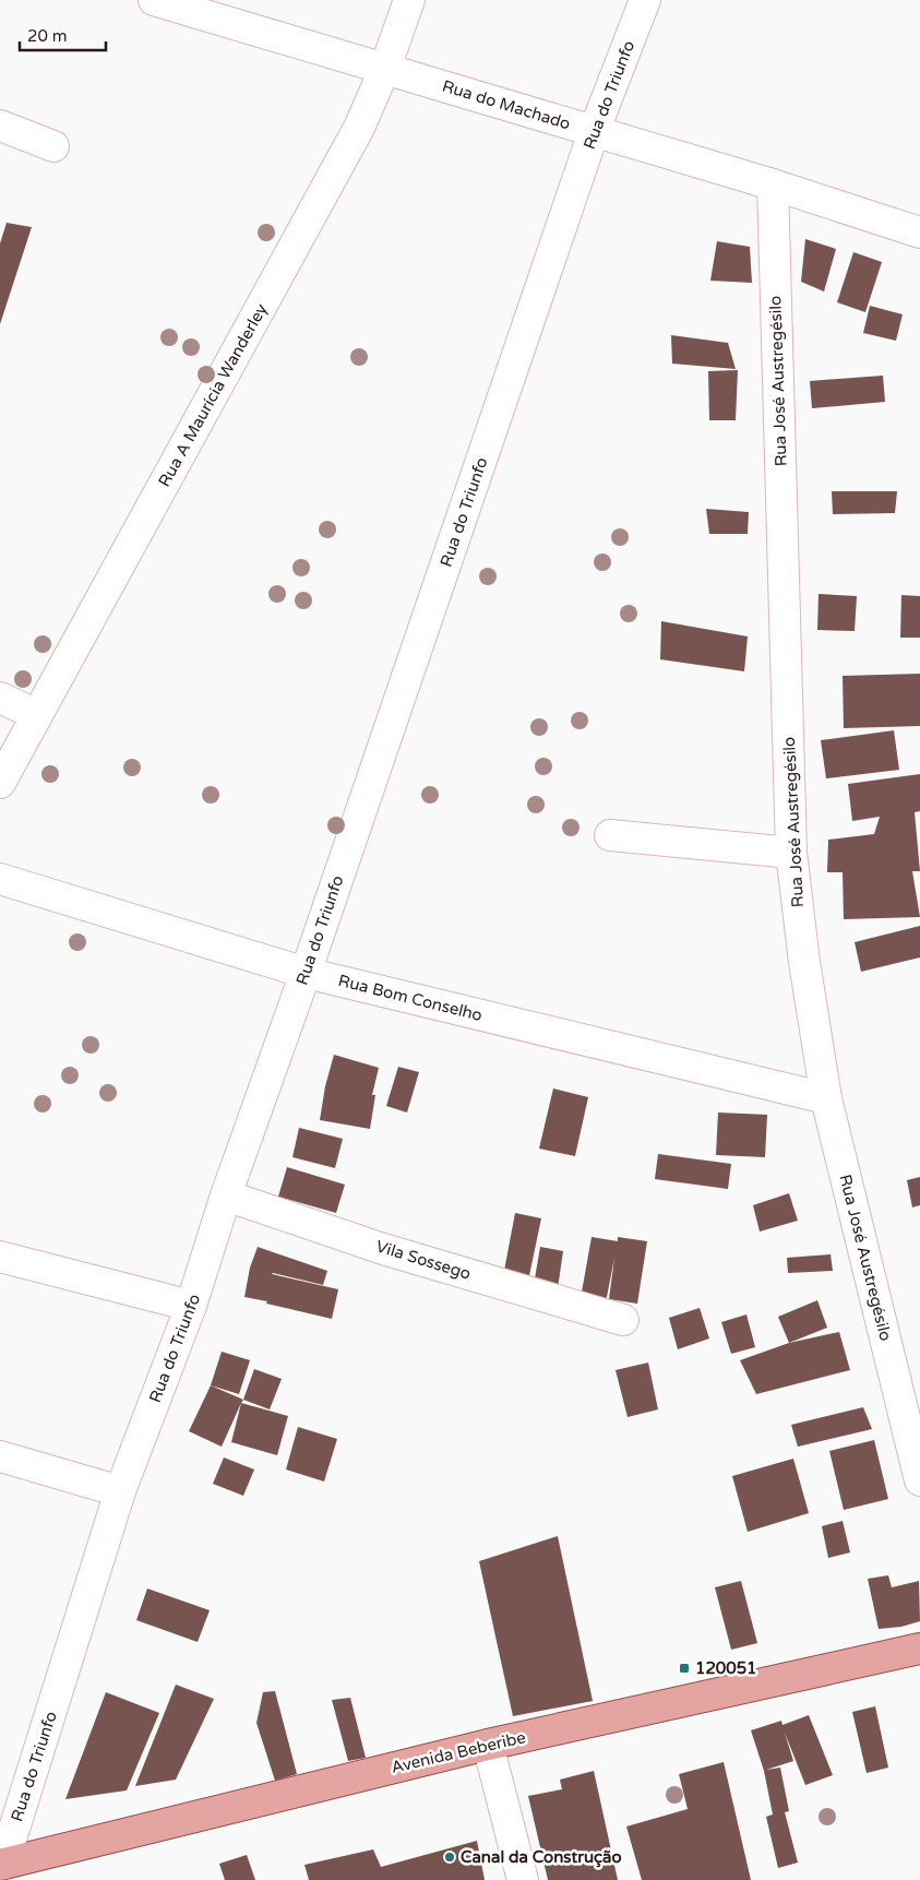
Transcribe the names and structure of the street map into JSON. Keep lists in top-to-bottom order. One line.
{"streets":{"main road":["Avenida Beberibe"],"street":["Rua do Triunfo","Rua do Machado","Rua José Austregésilo","Rua A Maurícia Wanderley","Rua Bom Conselho","Vila Sossego"]},"crossings":[["Rua do Triunfo","Rua do Machado"],["Rua do Triunfo","Rua Bom Conselho"],["Rua do Triunfo","Vila Sossego"],["Rua do Triunfo","Avenida Beberibe"],["Rua do Machado","Rua José Austregésilo"],["Rua do Machado","Rua A Maurícia Wanderley"],["Rua José Austregésilo","Rua Bom Conselho"]],"places":{"transit":["120051"],"other":["Canal da Construção"]},"scale_bar":"20 m"}
